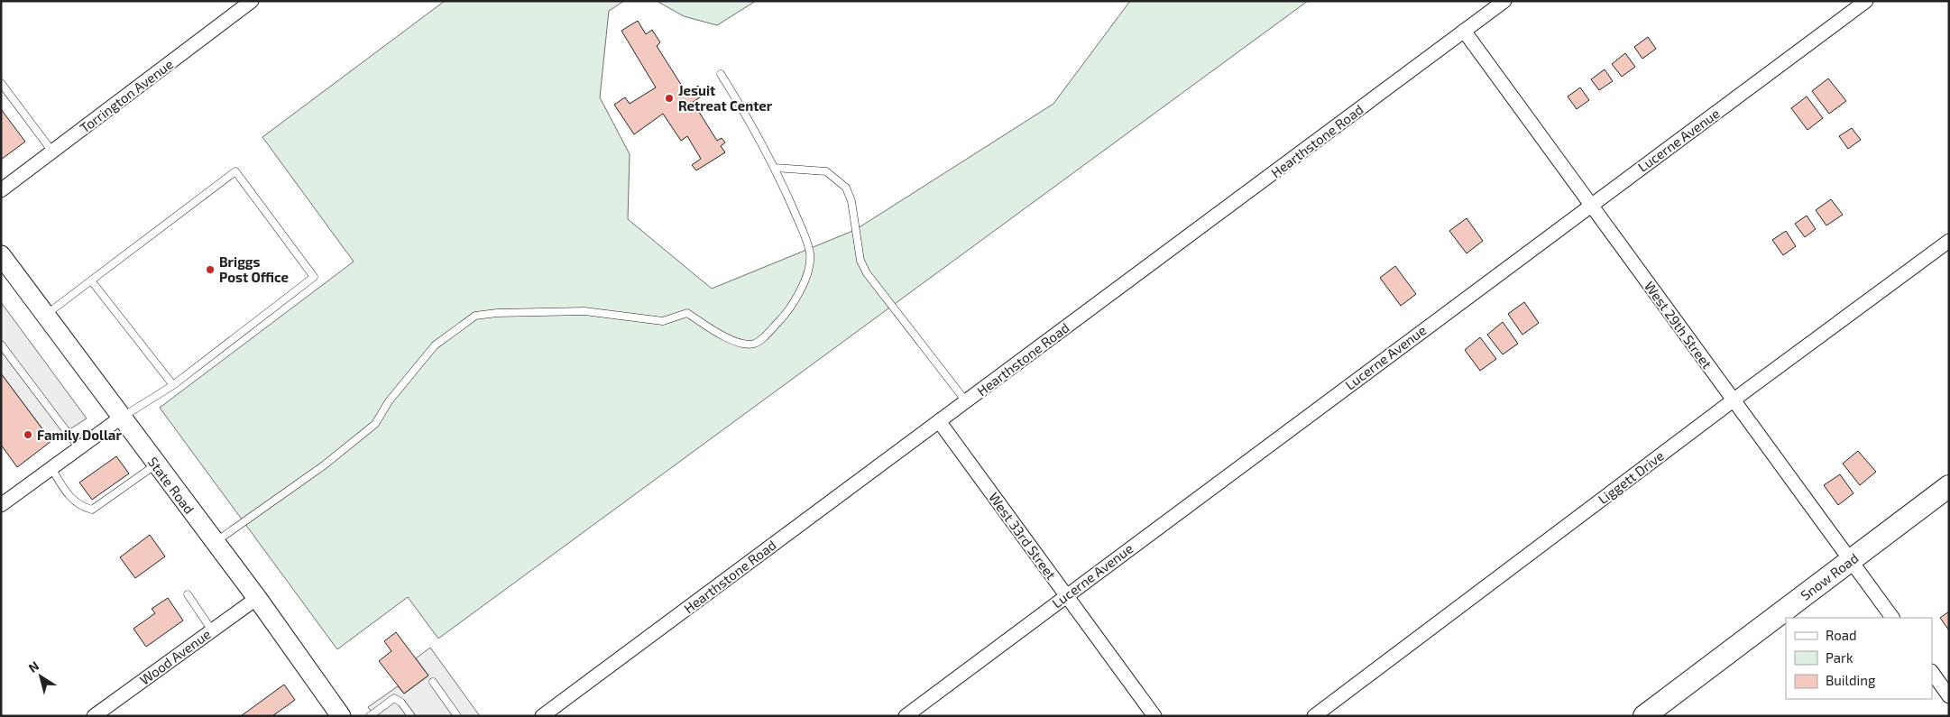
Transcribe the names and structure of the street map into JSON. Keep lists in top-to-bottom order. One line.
{"streets":{"main road":["State Road","Snow Road"],"street":["Torrington Avenue","Lucerne Avenue","Hearthstone Road","West 29th Street","Liggett Drive","West 33rd Street","Wood Avenue"]},"crossings":[["Lucerne Avenue","West 29th Street"],["Lucerne Avenue","West 33rd Street"],["Hearthstone Road","West 29th Street"],["Hearthstone Road","West 33rd Street"],["West 29th Street","Liggett Drive"],["West 29th Street","Snow Road"],["State Road","Wood Avenue"]],"places":["Jesuit Retreat Center","Briggs Post Office","Family Dollar"],"legend":["Road","Park","Building"],"north":"top left"}
